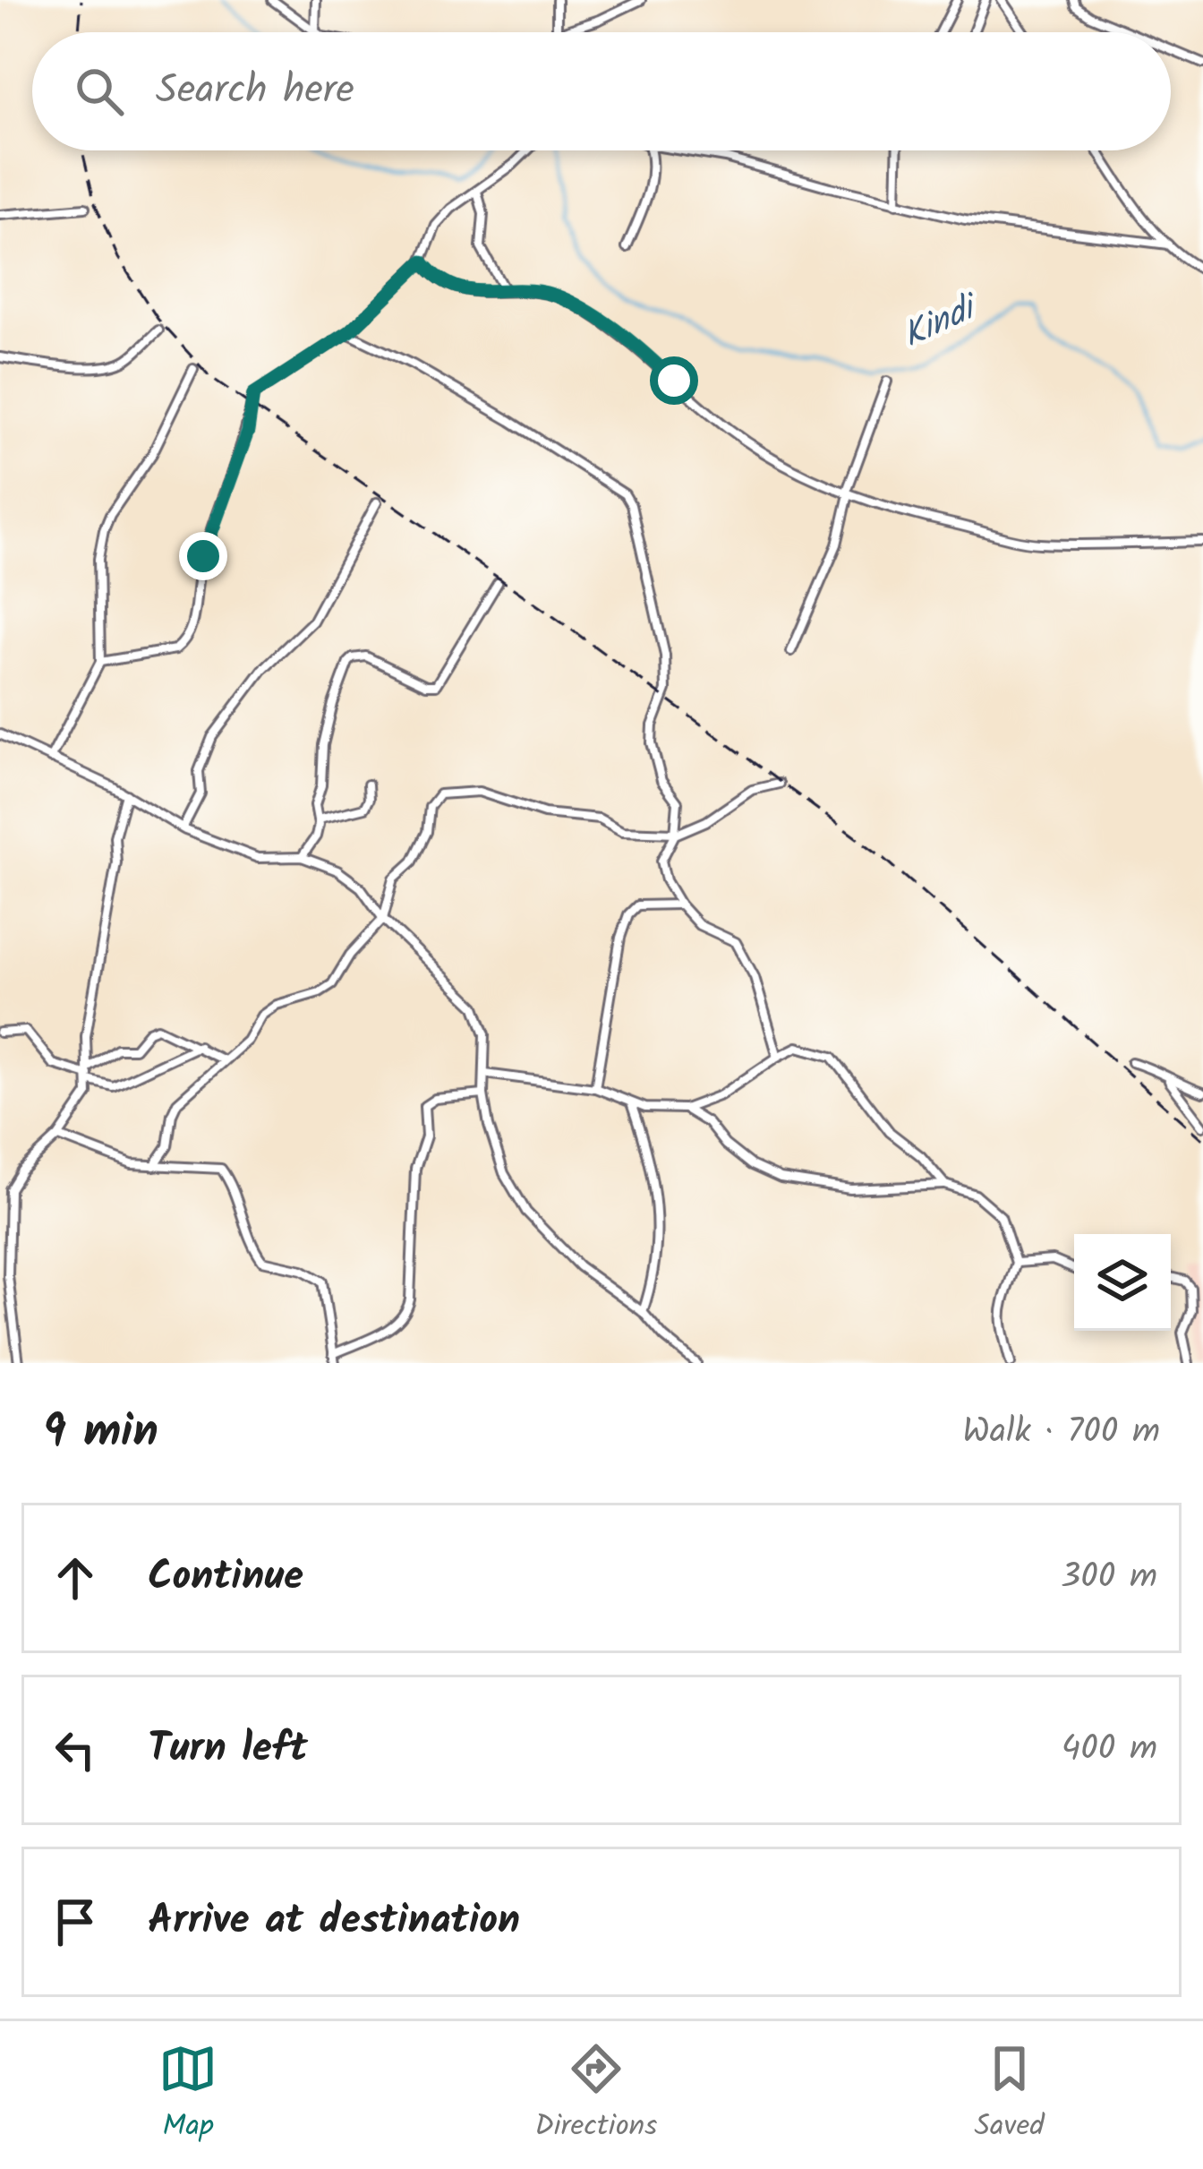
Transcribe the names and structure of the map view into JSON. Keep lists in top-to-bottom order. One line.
{"water":["Kindi"],"page":{"search":"Search here","heading":["9 min","Walk · 700 m"],"list":[["Continue","300 m"],["Turn left","400 m"],"Arrive at destination"],"nav":["Map","Directions","Saved"]}}
